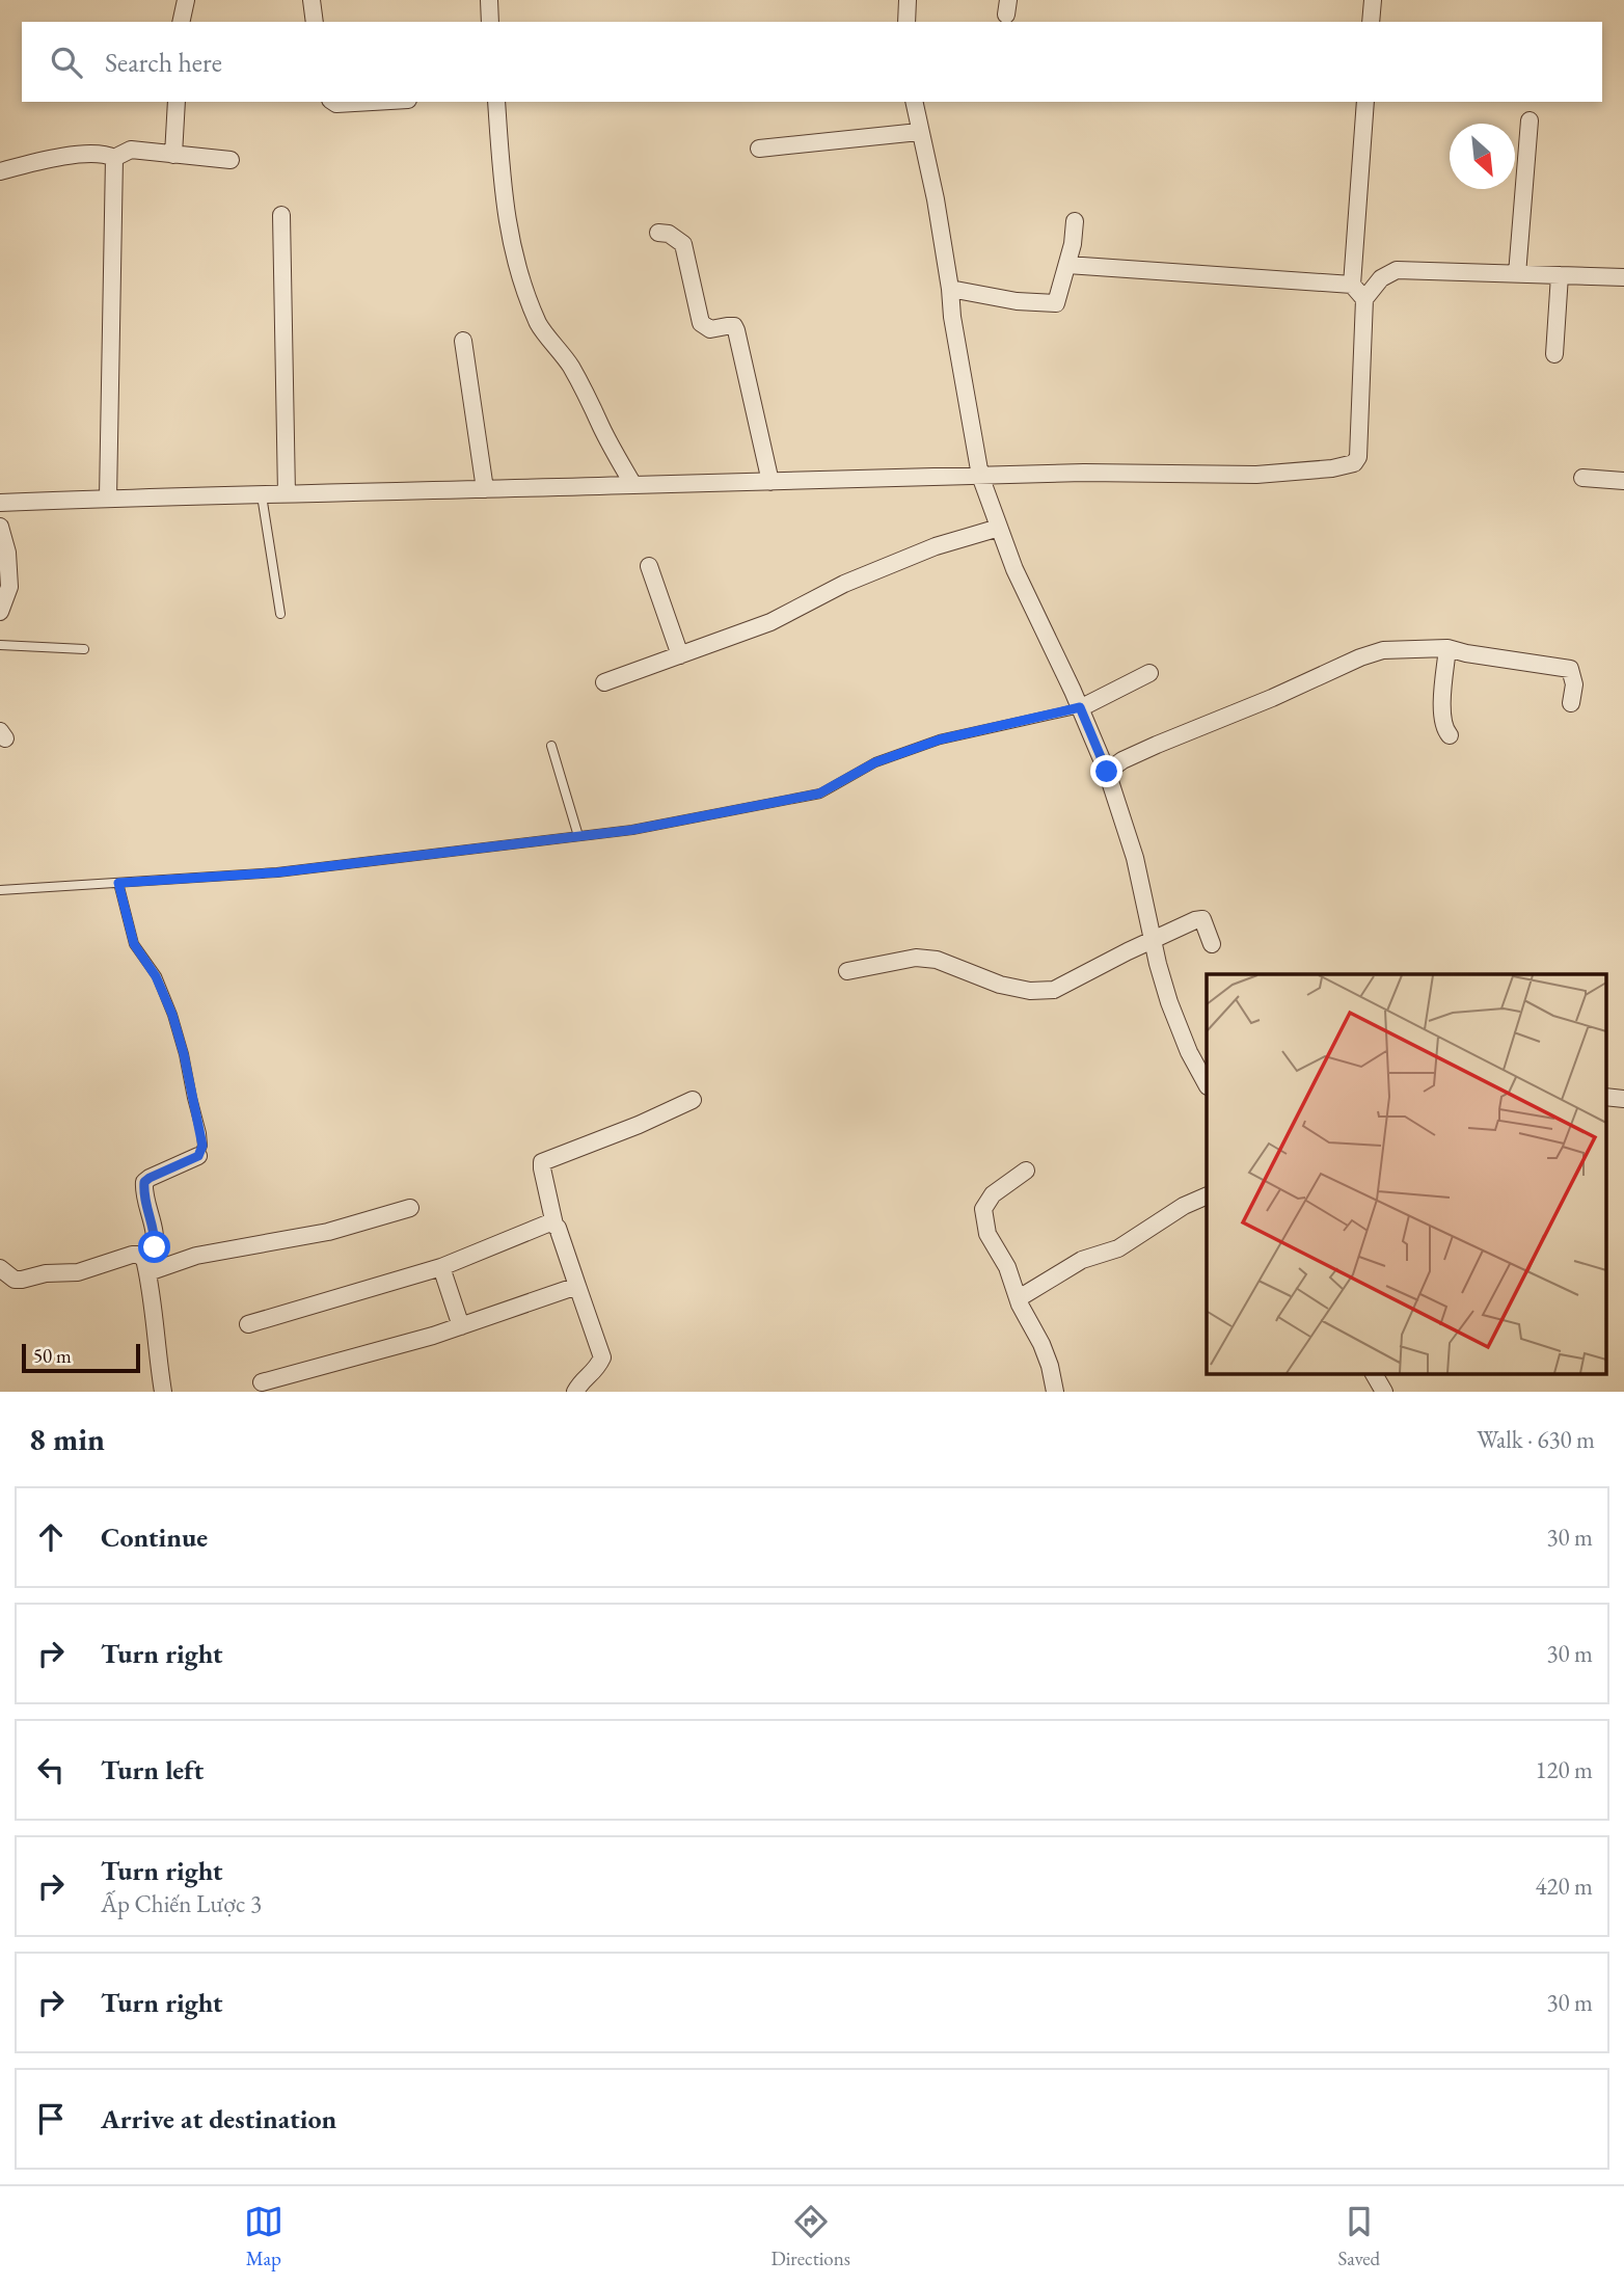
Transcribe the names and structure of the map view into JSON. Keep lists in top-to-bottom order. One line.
{"scale_bar":"50 m","north":"bottom right","page":{"search":"Search here","scale":"50 m","heading":["8 min","Walk · 630 m"],"list":[["Continue","30 m"],["Turn right","30 m"],["Turn left","120 m"],["Turn right","Ấp Chiến Lược 3","420 m"],["Turn right","30 m"],"Arrive at destination"],"nav":["Map","Directions","Saved"]}}
